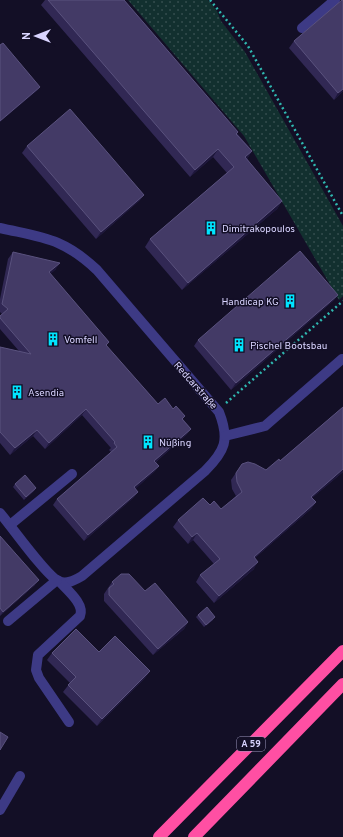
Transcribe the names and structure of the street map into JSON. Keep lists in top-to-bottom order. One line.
{"streets":{"highway":["A 59"],"street":["Redcarstraße"]},"places":{"building":["Dimitrakopoulos","Handicap KG","Vomfell","Pischel Bootsbau","Asendia","Nüßing"]},"north":"left"}
